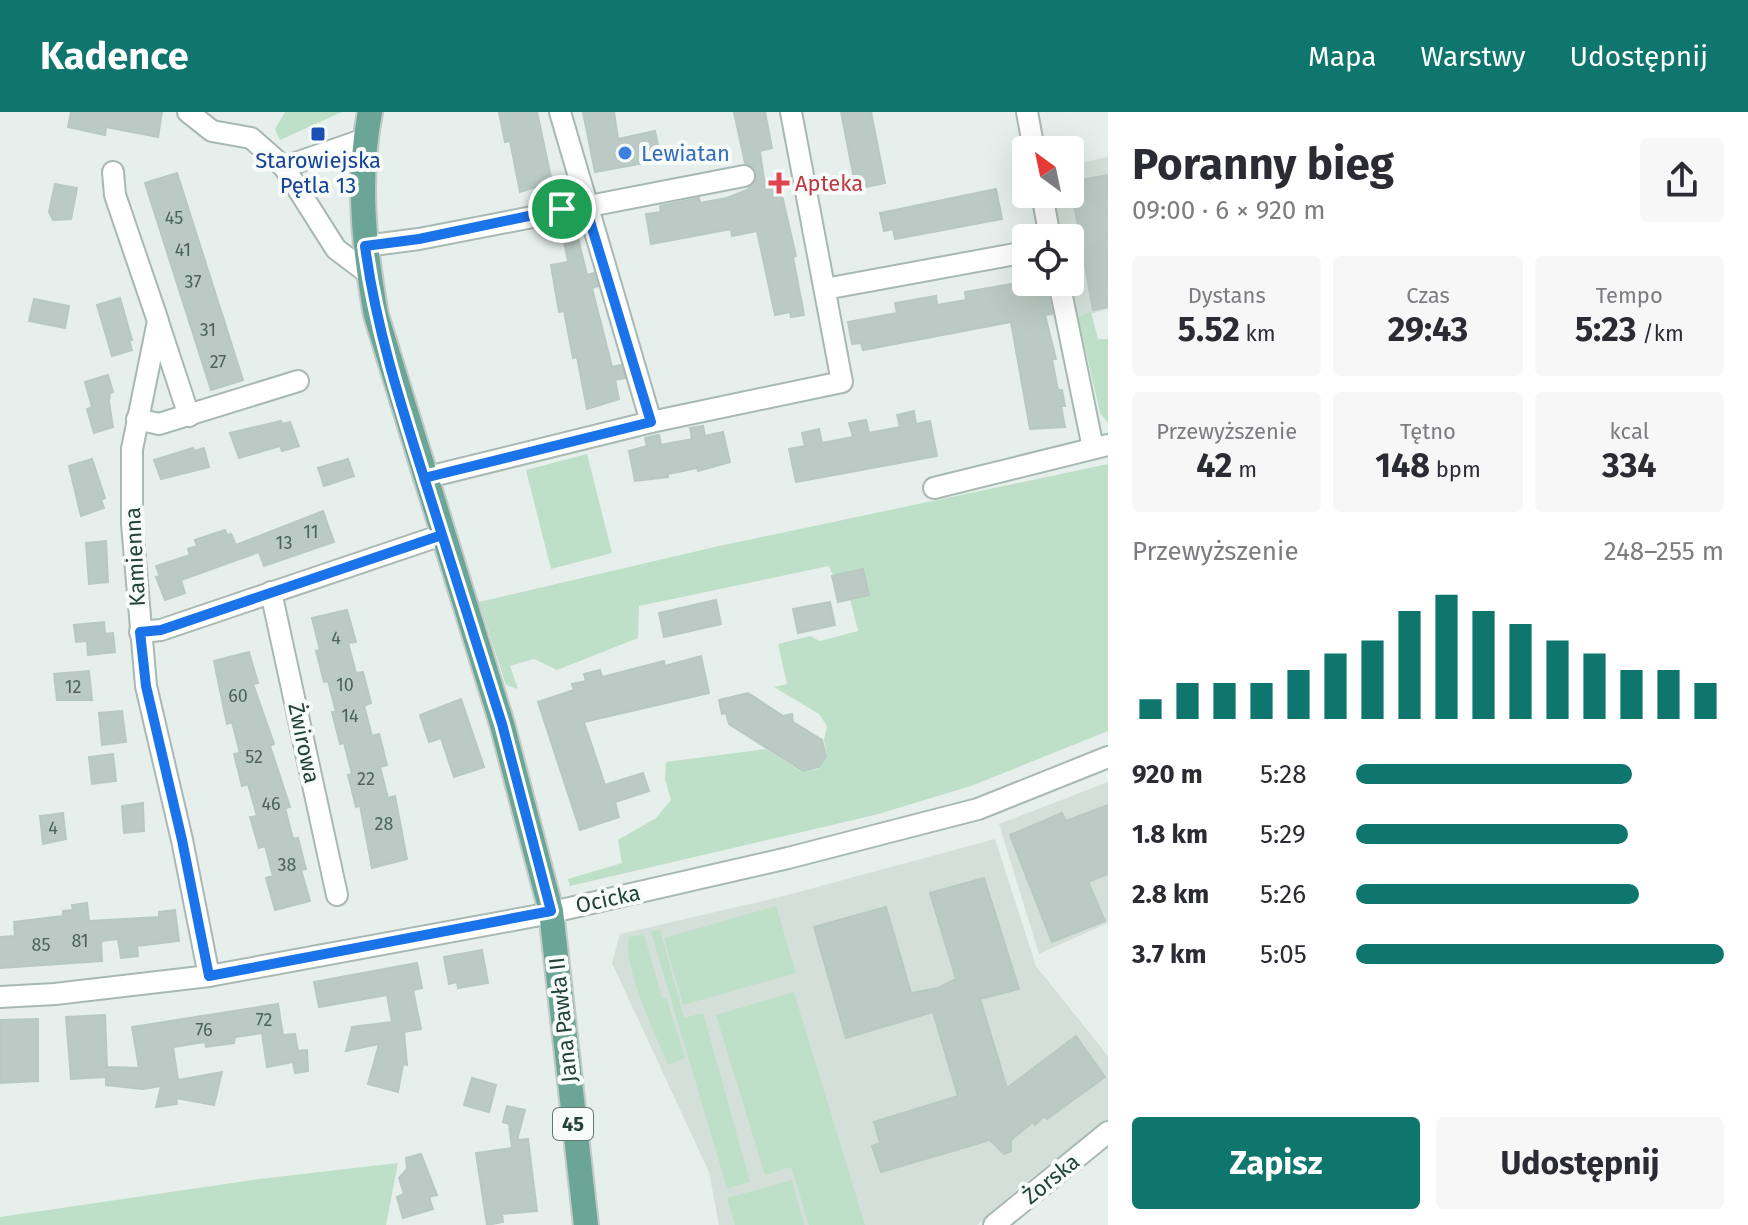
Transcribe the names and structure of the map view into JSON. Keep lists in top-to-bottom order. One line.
{"streets":{"main road":["Jana Pawła II","45"],"street":["Kamienna","Żwirowa","Ocicka","Żorska"]},"crossings":[["Kamienna","Ocicka"],["Ocicka","Jana Pawła II"],["Ocicka","45"],["Jana Pawła II","45"]],"places":{"transit":["Starowiejska Pętla 13"],"other":["Lewiatan"],"health":["Apteka"]},"house_numbers":["45","41","37","31","27","11","13","4","10","12","60","14","52","22","46","28","4","38","81","85","72","76"],"north":"top left","page":{"header":"Kadence","nav":["Mapa","Warstwy","Udostępnij"],"heading":["Poranny bieg","09:00 · 6 × 920 m"],"stats":[["Dystans","5.52 km"],["Czas","29:43"],["Tempo","5:23 /km"],["Przewyższenie","42 m"],["Tętno","148 bpm"],["kcal","334"]],"chart":["Przewyższenie","248–255 m"],"list":[{"name":"920 m","note":"5:28"},{"name":"1.8 km","note":"5:29"},{"name":"2.8 km","note":"5:26"},{"name":"3.7 km","note":"5:05"}],"buttons":["Zapisz","Udostępnij"]}}
